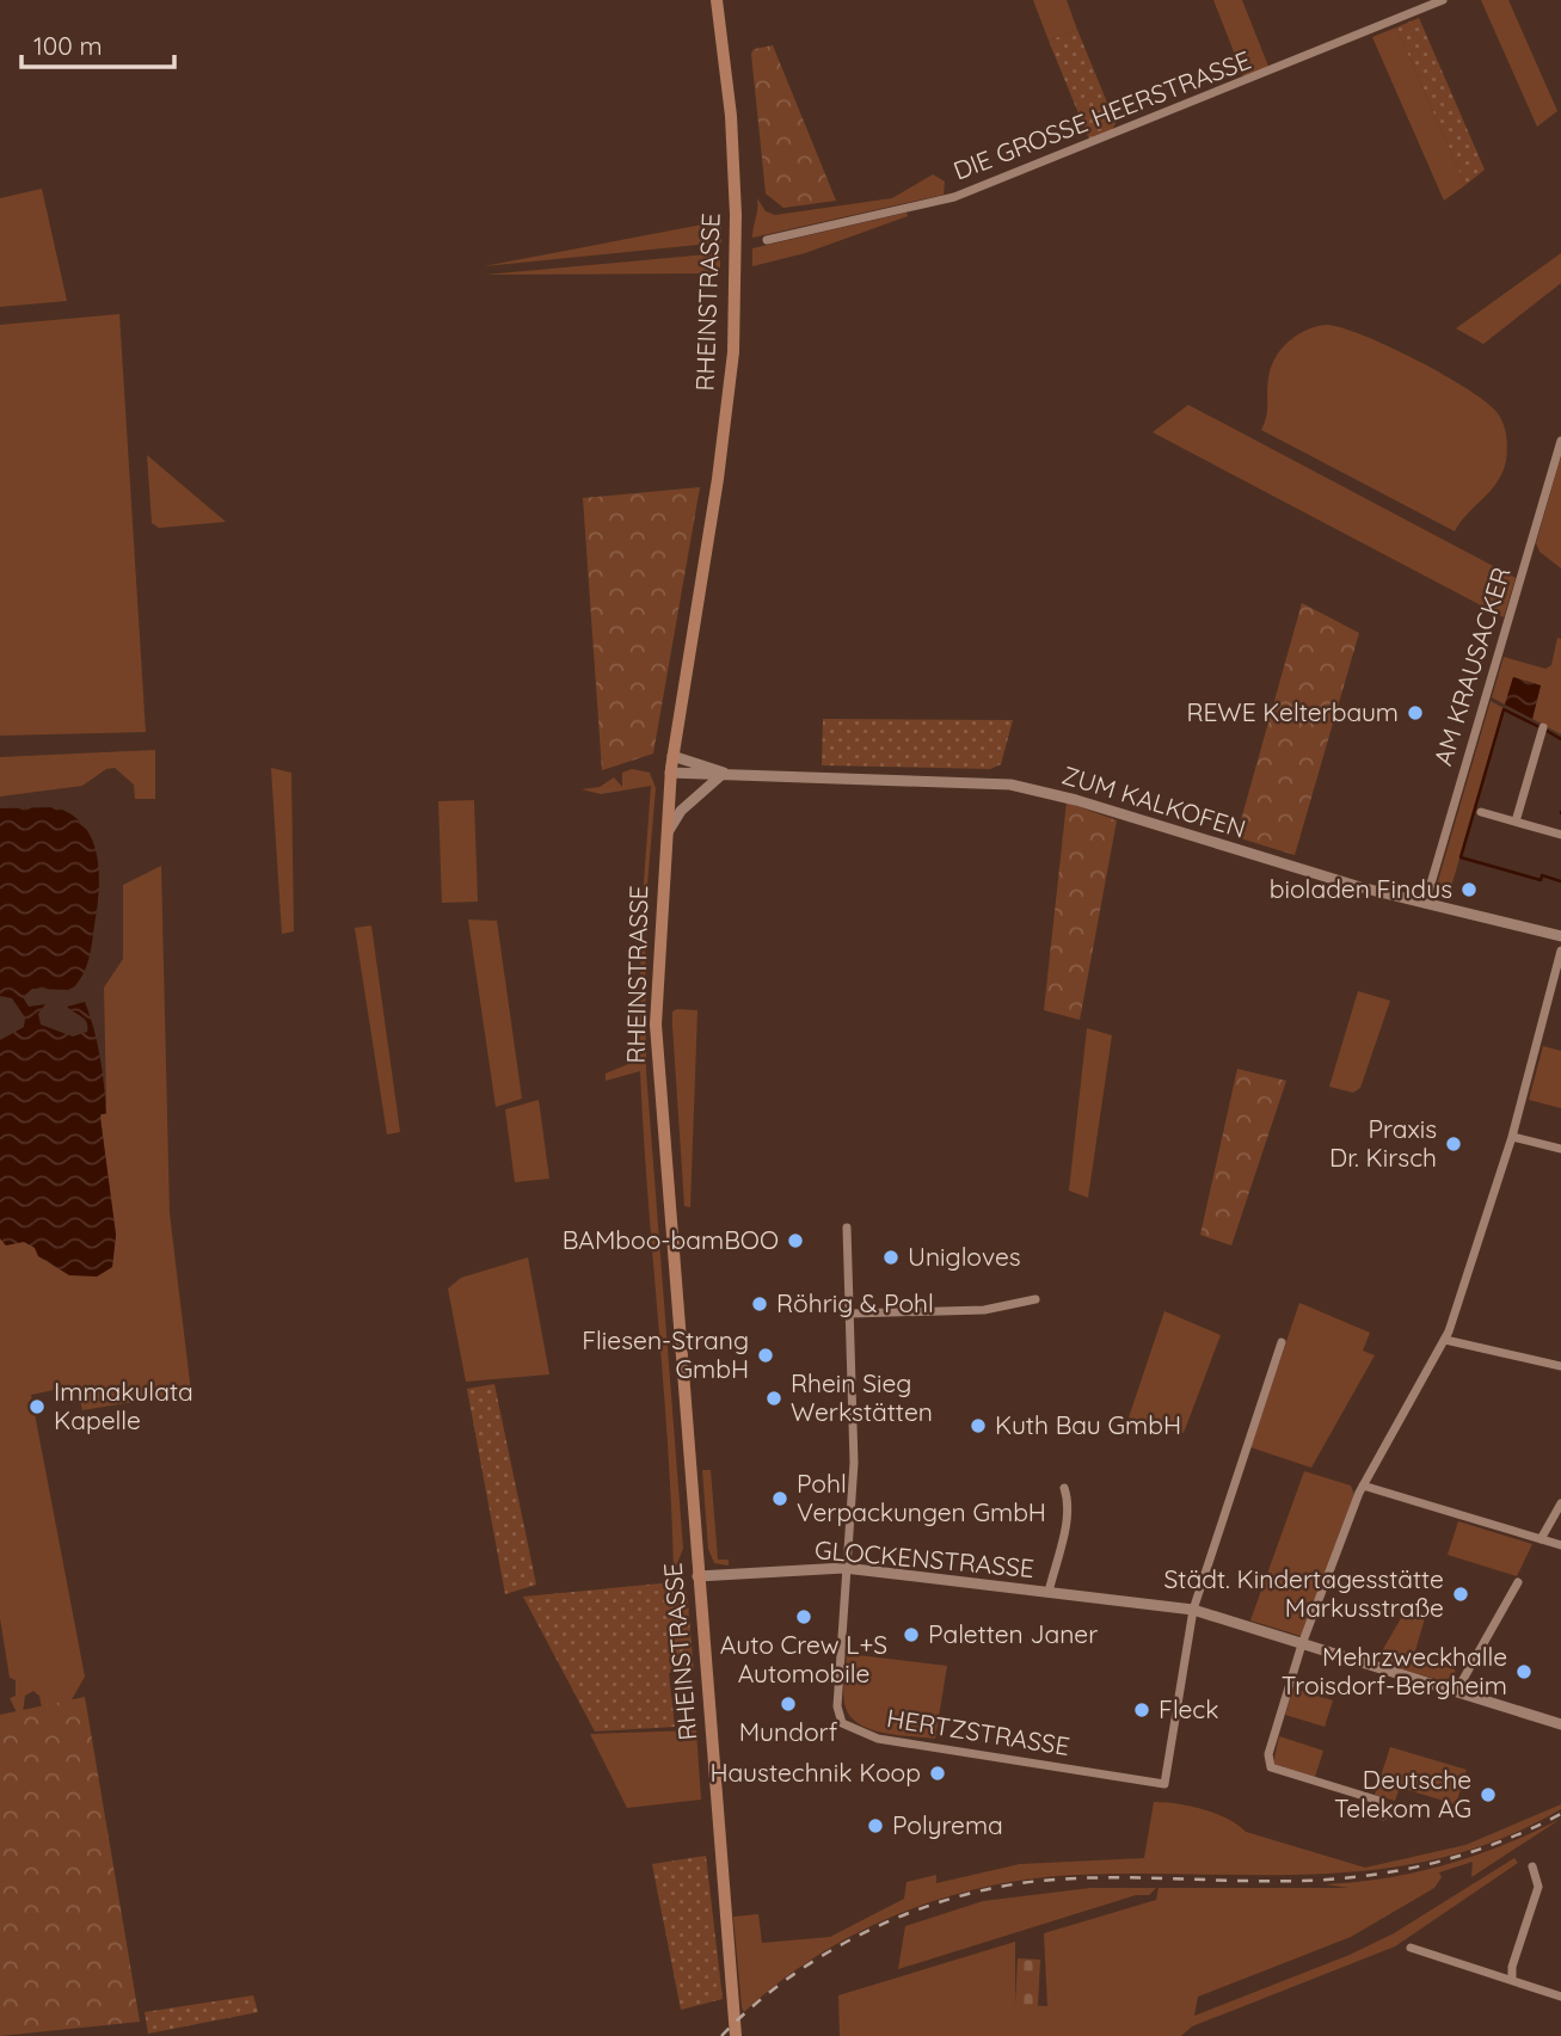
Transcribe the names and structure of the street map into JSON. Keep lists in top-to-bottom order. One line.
{"streets":{"main road":["RHEINSTRASSE"],"street":["DIE GROSSE HEERSTRASSE","AM KRAUSACKER","ZUM KALKOFEN","GLOCKENSTRASSE","HERTZSTRASSE"]},"crossings":[["RHEINSTRASSE","ZUM KALKOFEN"],["RHEINSTRASSE","GLOCKENSTRASSE"],["AM KRAUSACKER","ZUM KALKOFEN"],["GLOCKENSTRASSE","HERTZSTRASSE"]],"places":["REWE Kelterbaum","bioladen Findus","Praxis Dr. Kirsch","BAMboo-bamBOO","Unigloves","Röhrig & Pohl","Fliesen-Strang GmbH","Rhein Sieg Werkstätten","Immakulata Kapelle","Kuth Bau GmbH","Pohl Verpackungen GmbH","Städt. Kindertagesstätte Markusstraße","Auto Crew L+S Automobile","Paletten Janer","Mehrzweckhalle Troisdorf-Bergheim","Mundorf","Fleck","Haustechnik Koop","Deutsche Telekom AG","Polyrema"],"scale_bar":"100 m"}
